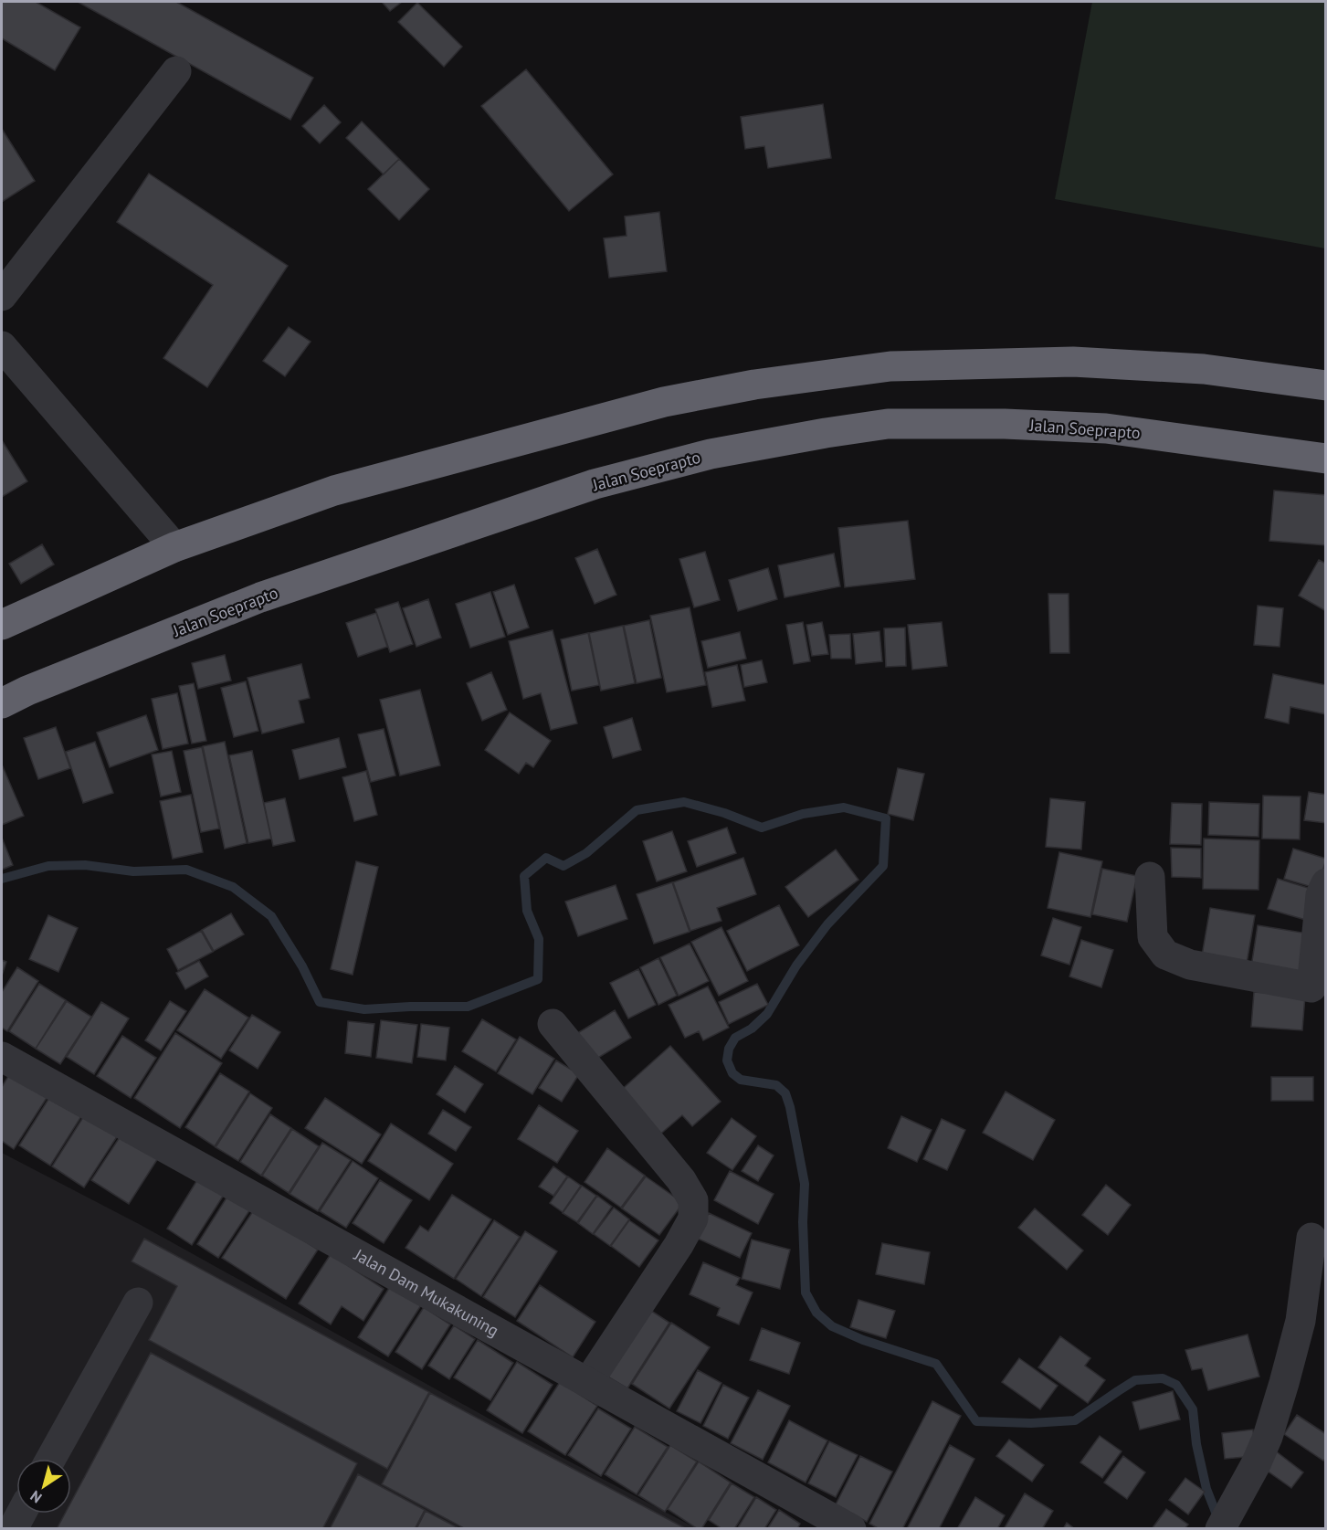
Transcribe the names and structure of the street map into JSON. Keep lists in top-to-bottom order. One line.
{"streets":{"highway":["Jalan Soeprapto"],"street":["Jalan Dam Mukakuning"]},"north":"bottom left"}
